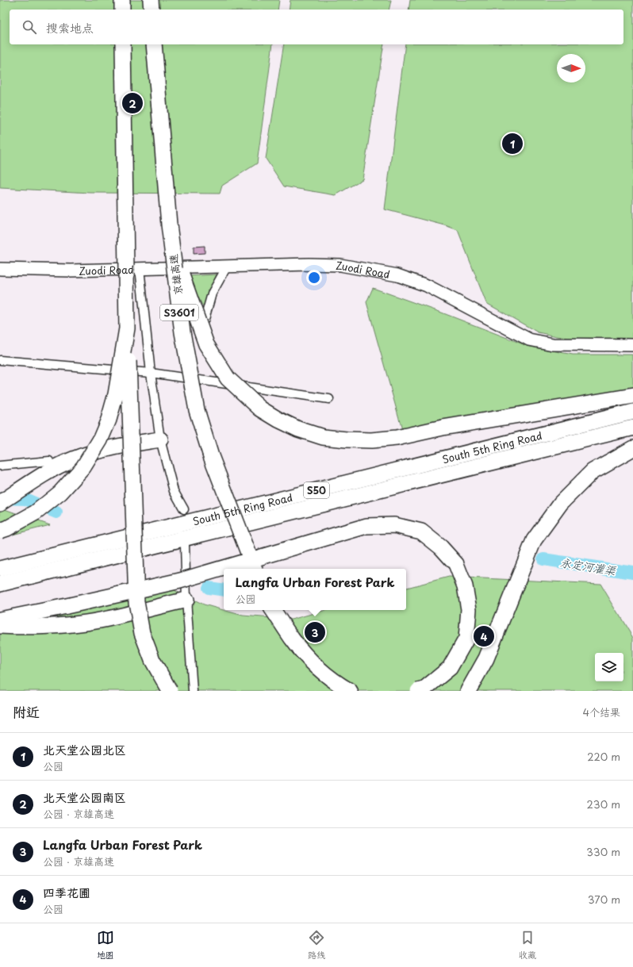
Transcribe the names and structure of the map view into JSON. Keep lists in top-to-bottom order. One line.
{"streets":{"highway":["京雄高速","S3601","South 5th Ring Road","S50"],"main road":["Zuodi Road"]},"water":["永定河灌渠"],"north":"right","page":{"search":"搜索地点","pins":["2","1","3","4"],"popup":["Langfa Urban Forest Park","公园"],"heading":["附近","4个结果"],"list":[{"mark":"1","name":"北天堂公园北区","note":"公园","value":"220 m"},{"mark":"2","name":"北天堂公园南区","note":"公园 · 京雄高速","value":"230 m"},{"mark":"3","name":"Langfa Urban Forest Park","note":"公园 · 京雄高速","value":"330 m"},{"mark":"4","name":"四季花圃","note":"公园","value":"370 m"}],"nav":["地图","路线","收藏"]}}
